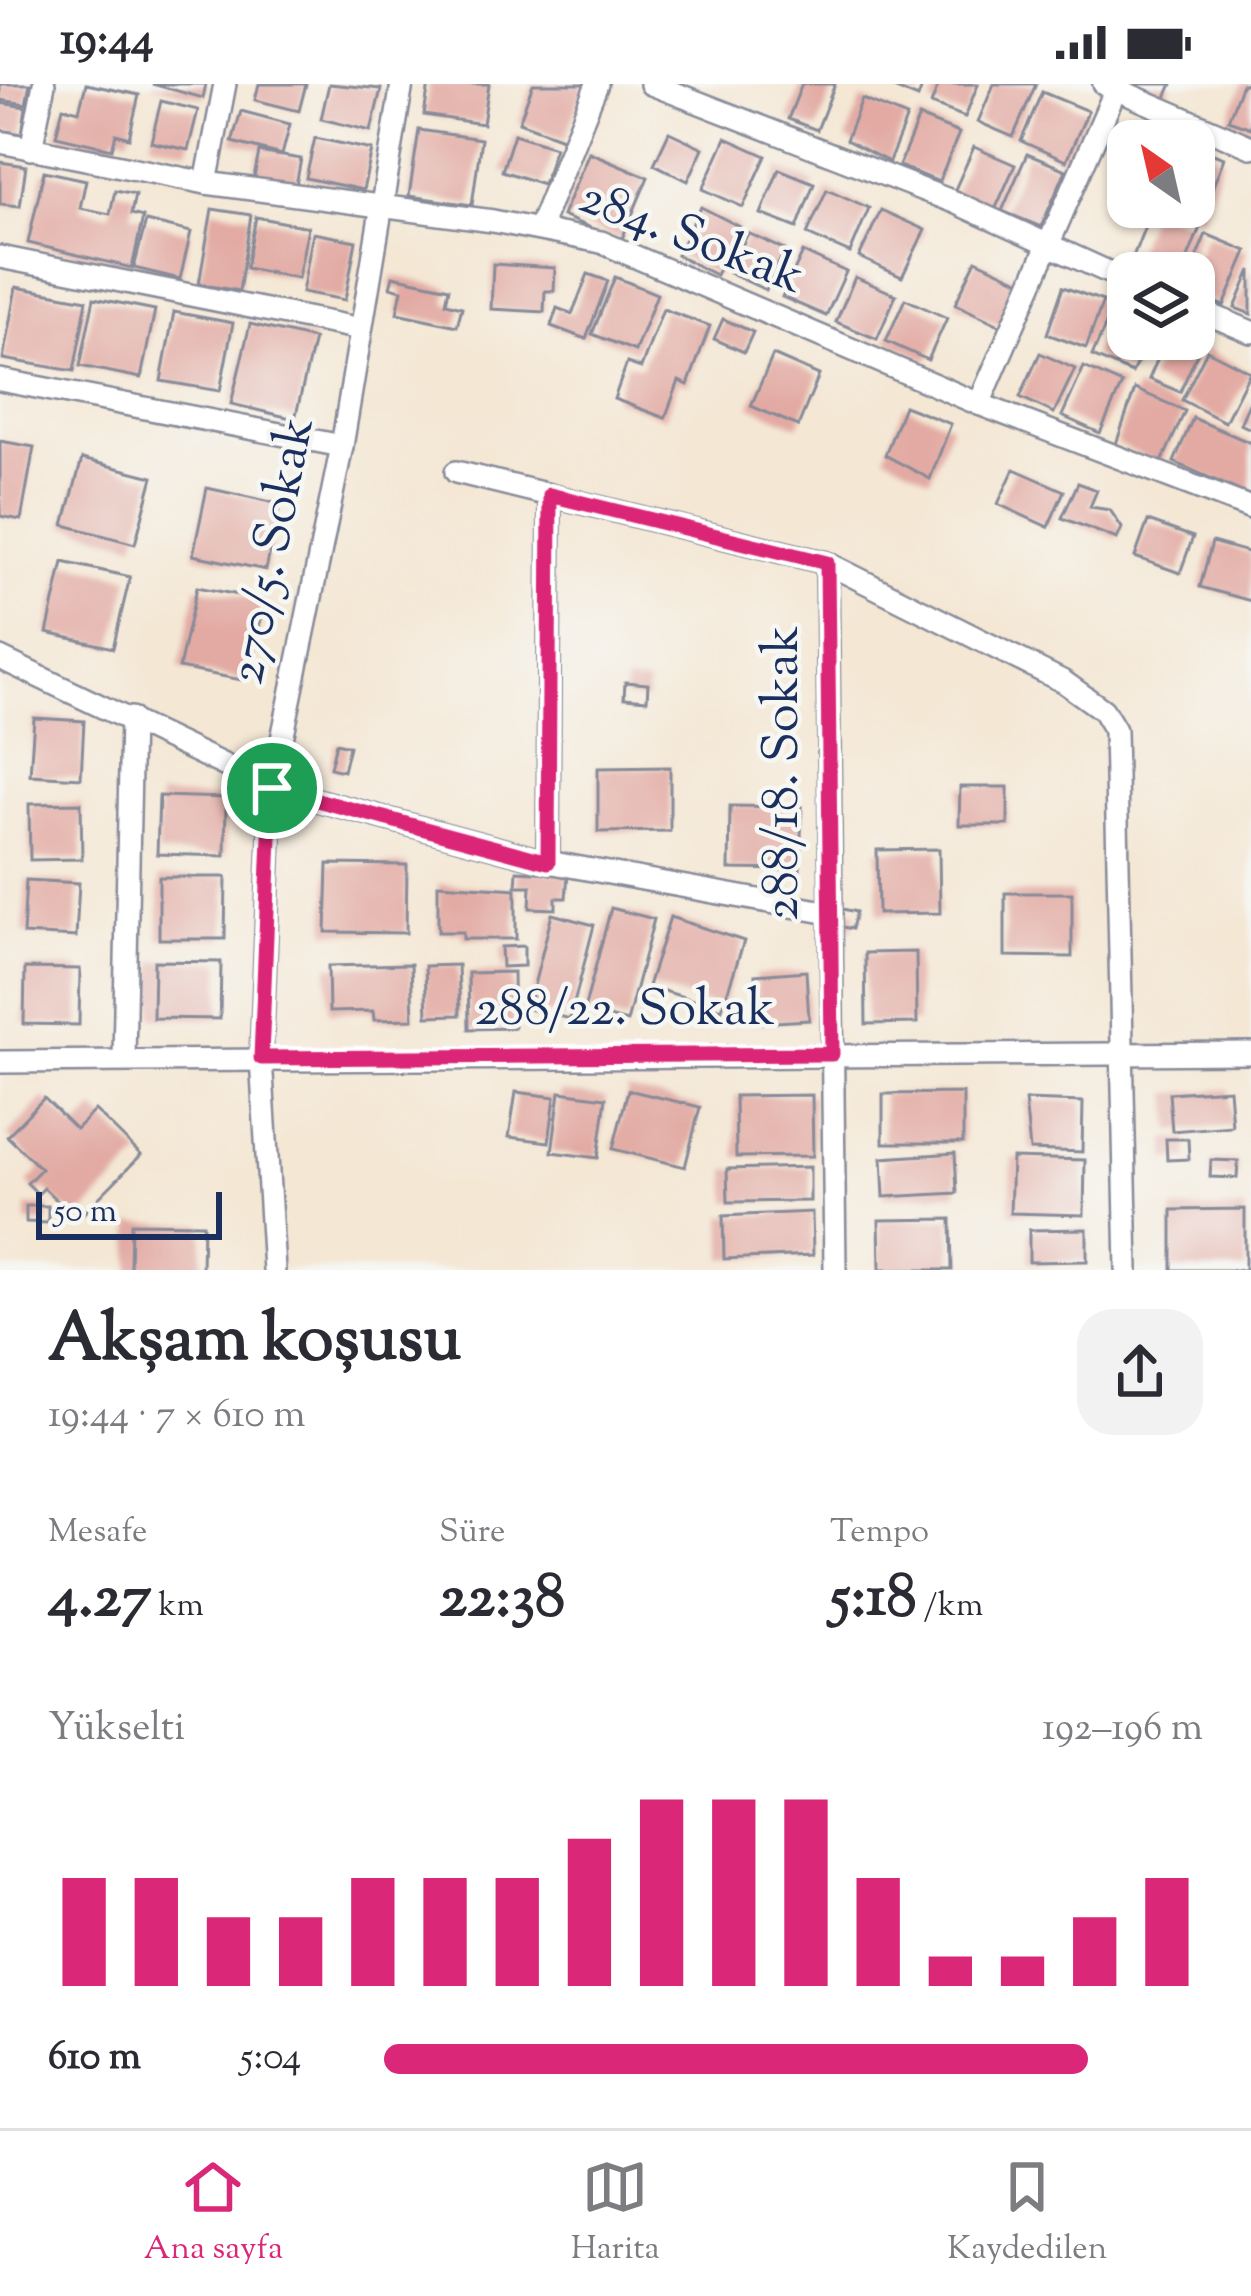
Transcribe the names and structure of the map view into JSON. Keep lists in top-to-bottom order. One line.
{"streets":{"street":["284. Sokak","270/5. Sokak","288/18. Sokak","288/22. Sokak"]},"crossings":[["284. Sokak","270/5. Sokak"],["270/5. Sokak","288/22. Sokak"],["288/18. Sokak","288/22. Sokak"]],"scale_bar":"50 m","north":"top left","page":{"status":"19:44","scale":"50 m","heading":["Akşam koşusu","19:44 · 7 × 610 m"],"stats":[["Mesafe","4.27 km"],["Süre","22:38"],["Tempo","5:18 /km"]],"chart":["Yükselti","192–196 m"],"list":[{"name":"610 m","note":"5:04"}],"tabs":["Ana sayfa","Harita","Kaydedilen"]}}
